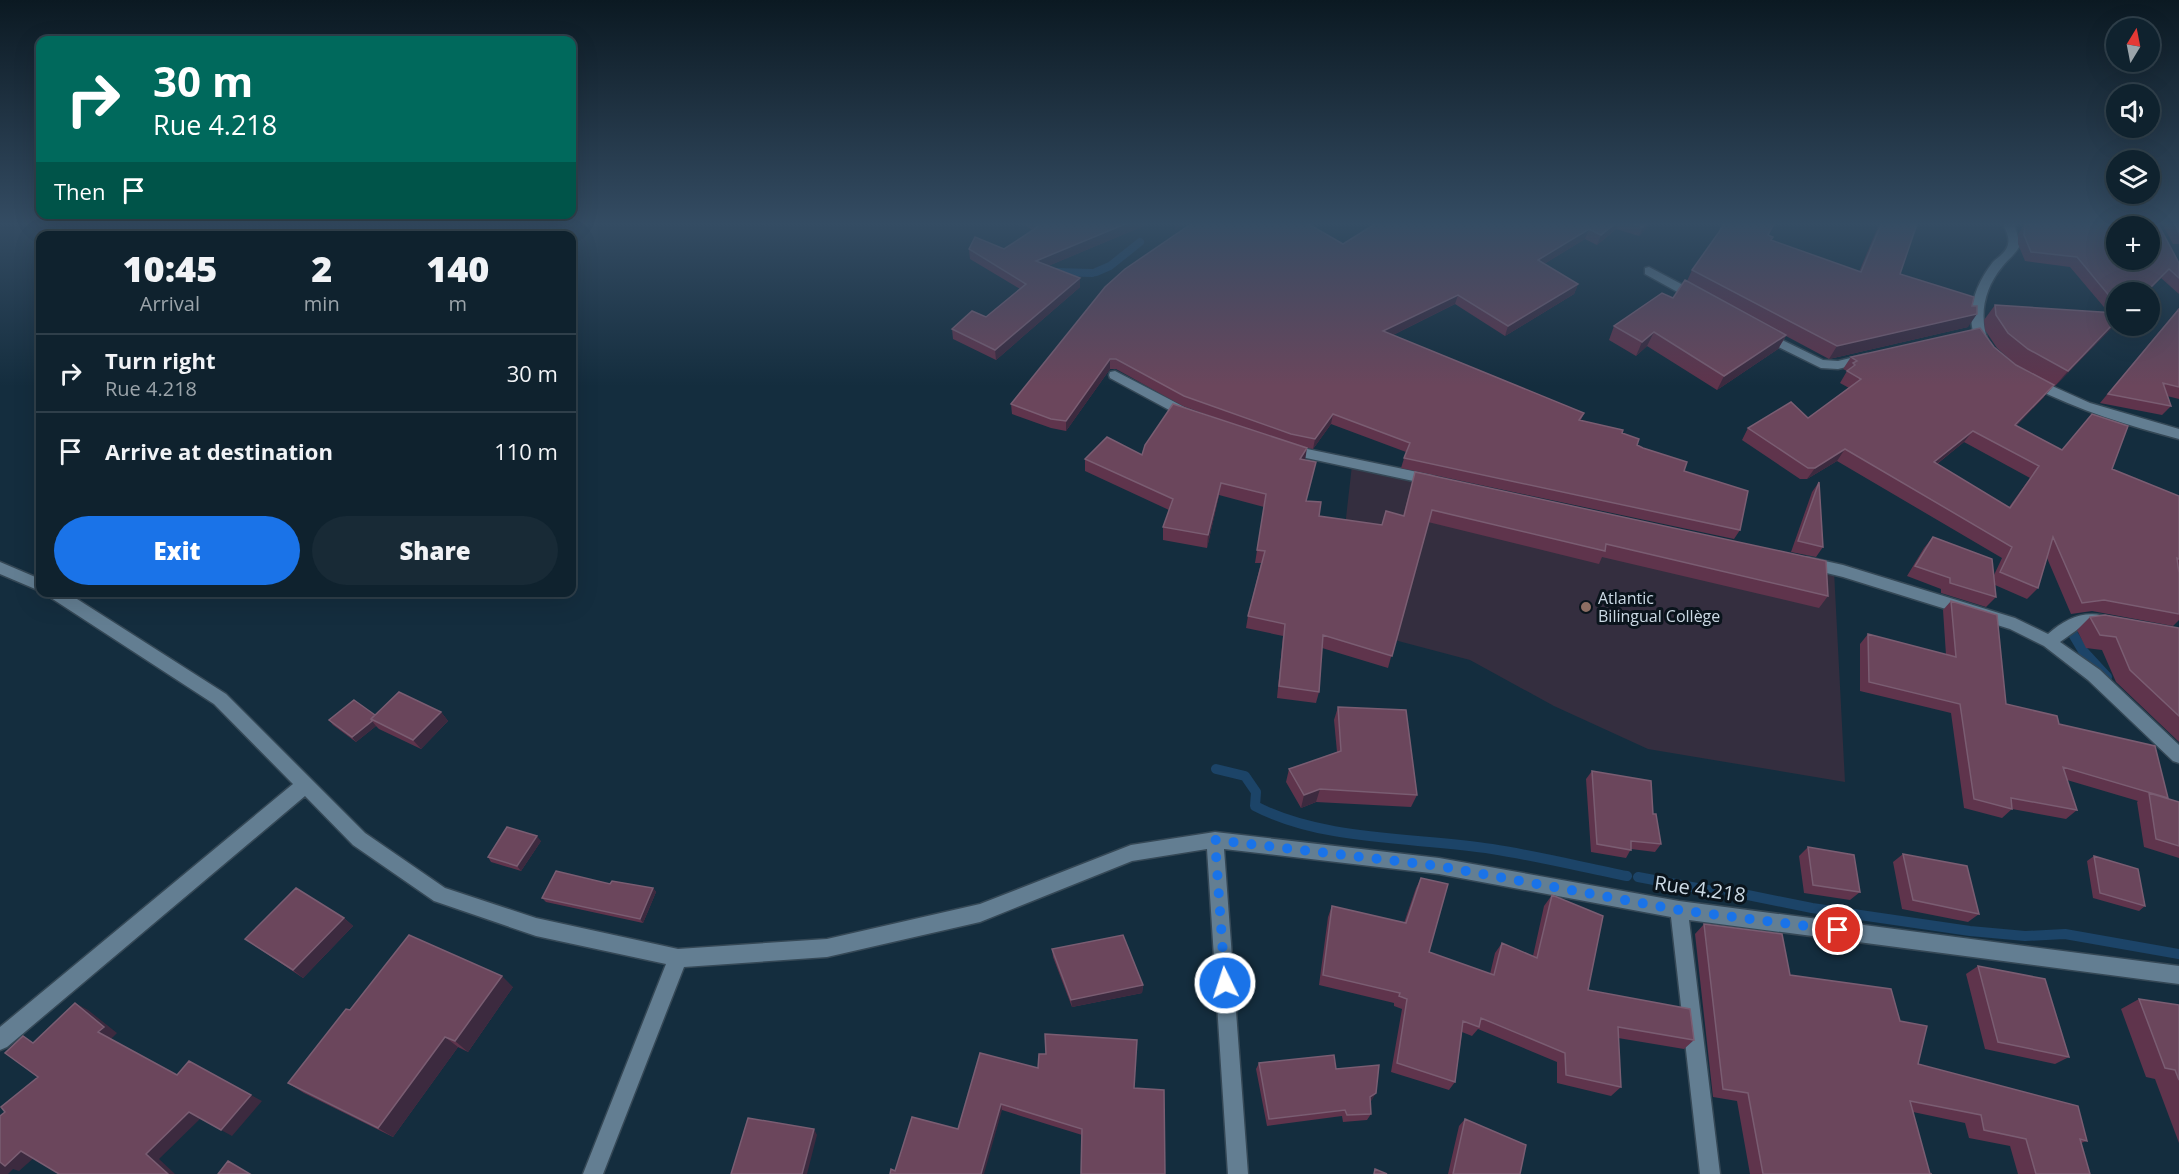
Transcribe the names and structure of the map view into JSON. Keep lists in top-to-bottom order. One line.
{"streets":{"street":["Rue 4.218"]},"places":["Atlantic Bilingual Collège"],"north":"top","page":{"map_buttons":["+","−"],"turn":["30 m","Rue 4.218"],"then":"Then","eta":["10:45","Arrival","2","min","140","m"],"list":[{"name":"Turn right","note":"Rue 4.218","value":"30 m"},{"name":"Arrive at destination","value":"110 m"}],"buttons":["Exit","Share"]}}
